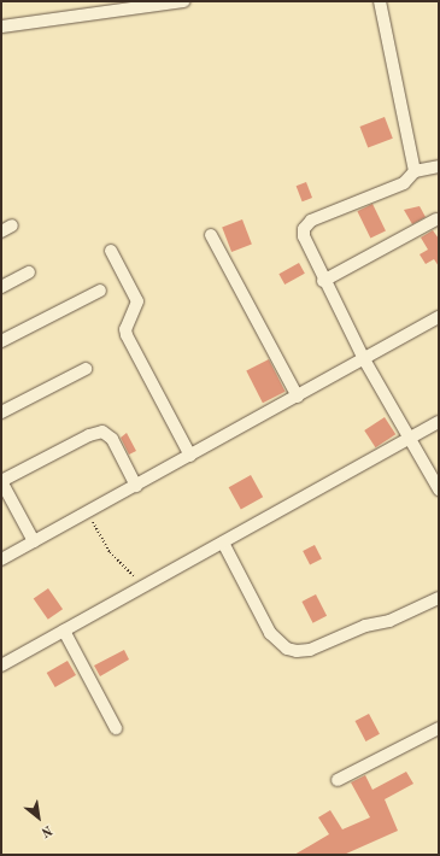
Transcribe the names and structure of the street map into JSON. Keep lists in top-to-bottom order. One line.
{"north":"bottom right"}
